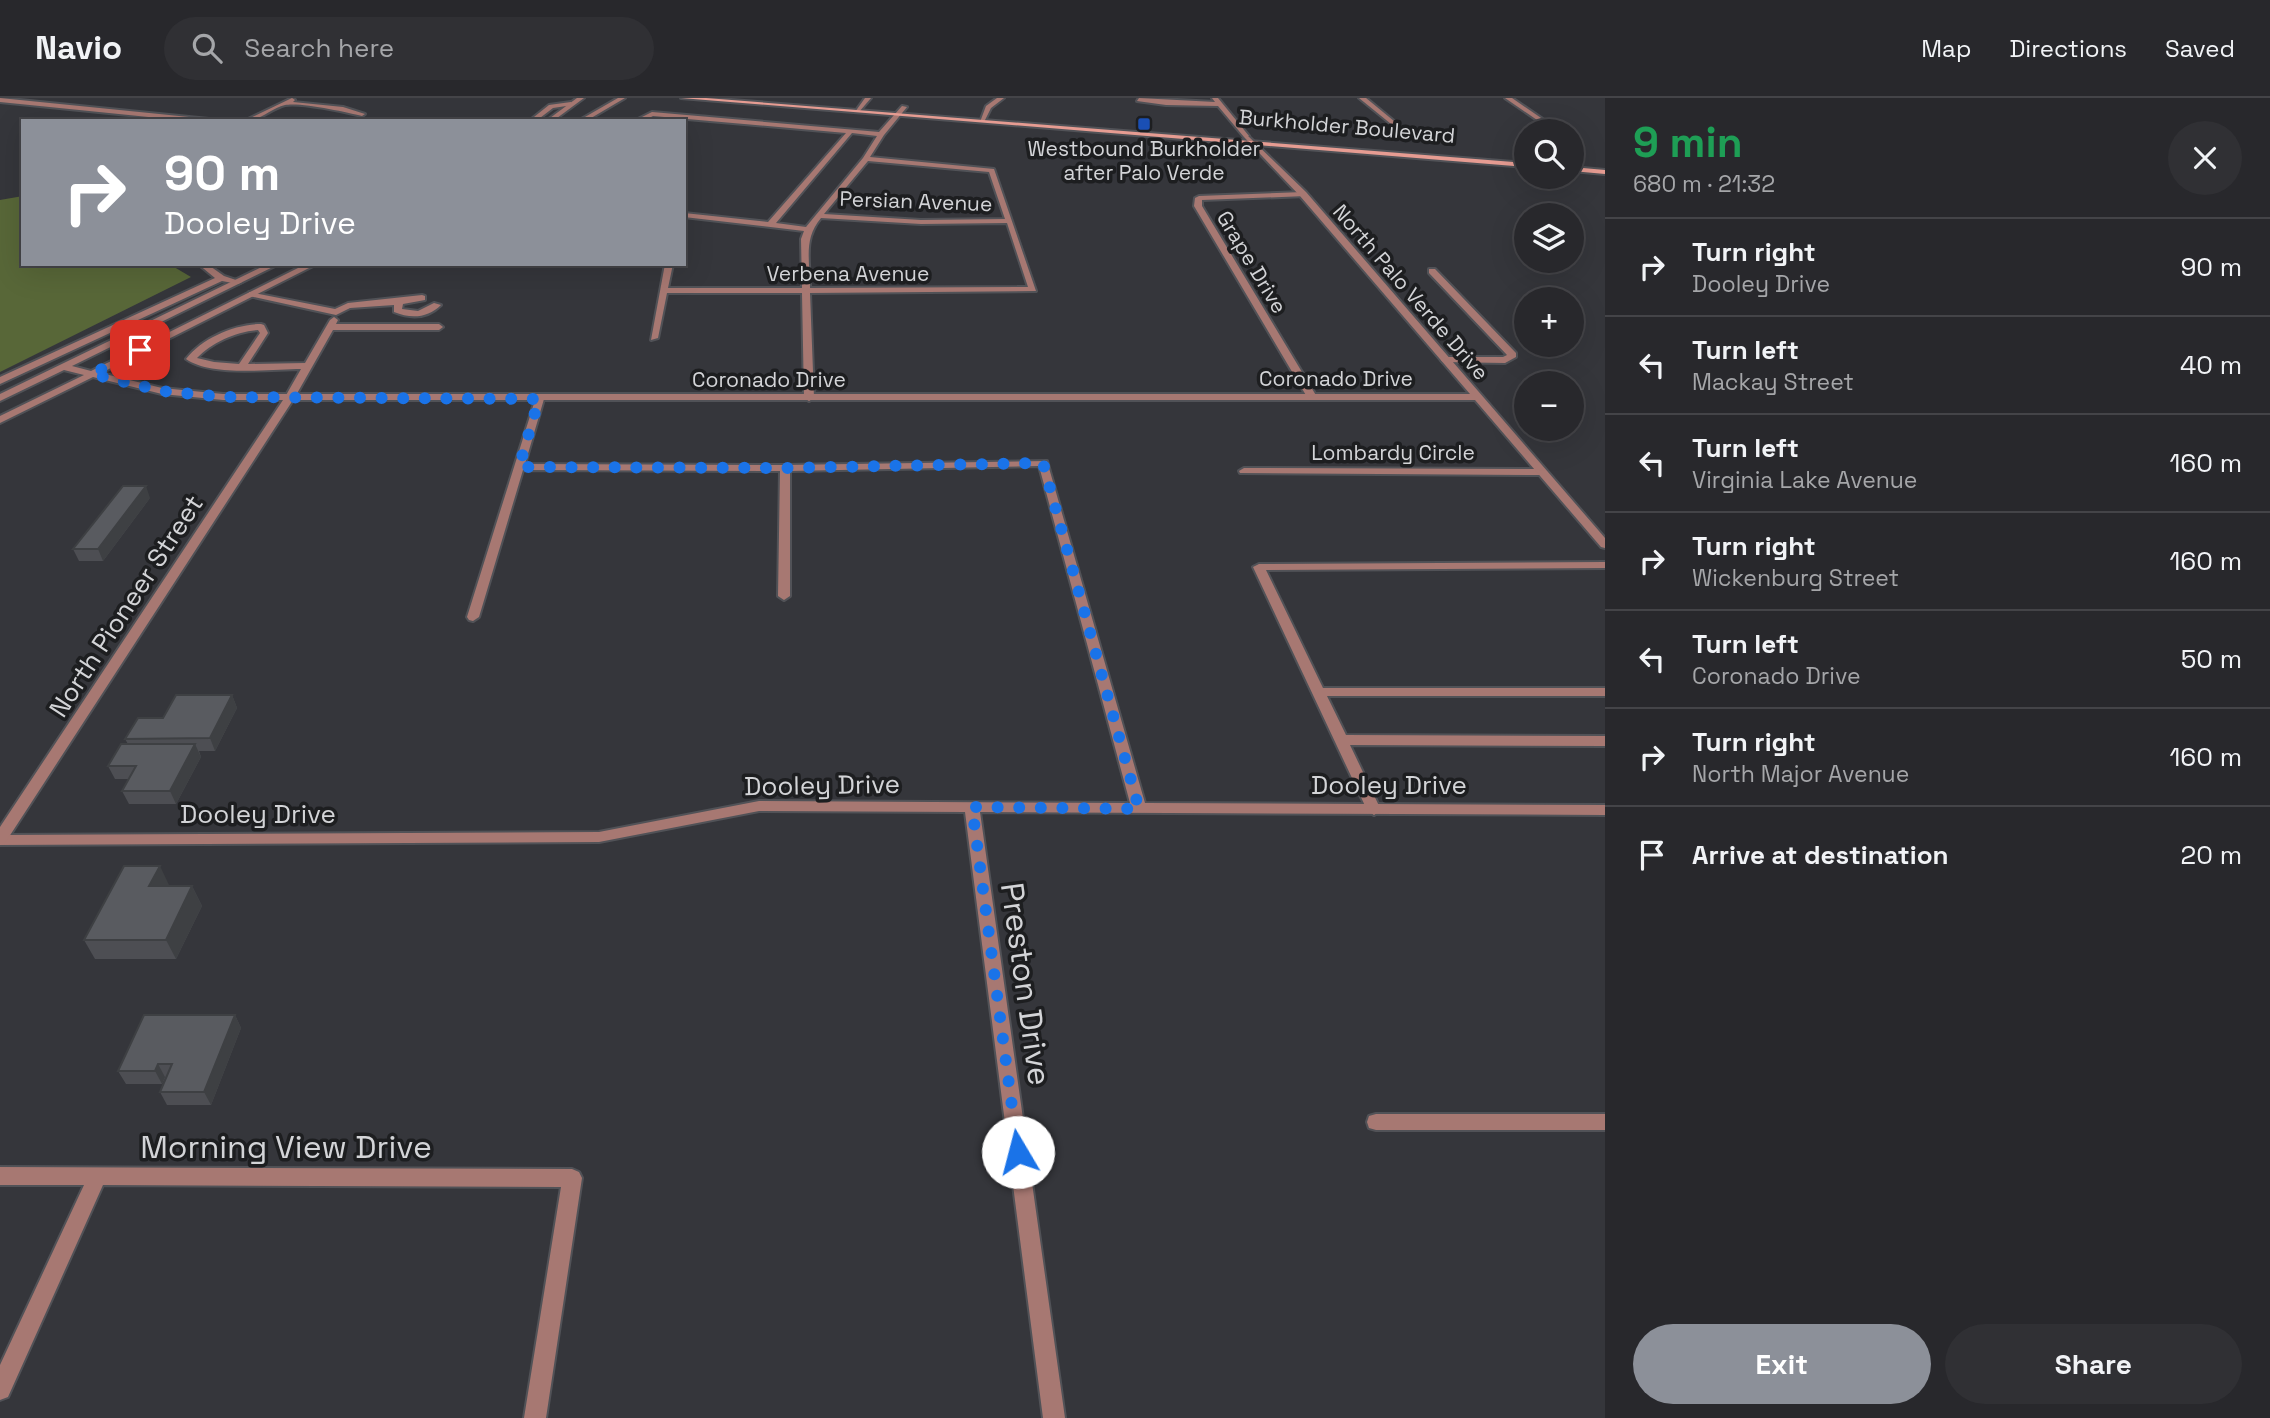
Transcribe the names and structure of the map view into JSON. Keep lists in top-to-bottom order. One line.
{"streets":{"main road":["Burkholder Boulevard"],"street":["Persian Avenue","Grape Drive","Verbena Avenue","North Palo Verde Drive","Coronado Drive","Lombardy Circle","North Pioneer Street","Dooley Drive","Preston Drive","Morning View Drive"]},"crossings":[["Burkholder Boulevard","North Palo Verde Drive"],["Persian Avenue","Verbena Avenue"],["Grape Drive","North Palo Verde Drive"],["Grape Drive","Coronado Drive"],["North Palo Verde Drive","Coronado Drive"],["North Palo Verde Drive","Lombardy Circle"],["Coronado Drive","North Pioneer Street"],["North Pioneer Street","Dooley Drive"],["Dooley Drive","Preston Drive"]],"places":{"transit":["Westbound Burkholder after Palo Verde"]},"page":{"header":"Navio","search":"Search here","nav":["Map","Directions","Saved"],"heading":["9 min","680 m · 21:32"],"map_buttons":["+","−"],"turn":["90 m","Dooley Drive"],"list":[{"name":"Turn right","note":"Dooley Drive","value":"90 m"},{"name":"Turn left","note":"Mackay Street","value":"40 m"},{"name":"Turn left","note":"Virginia Lake Avenue","value":"160 m"},{"name":"Turn right","note":"Wickenburg Street","value":"160 m"},{"name":"Turn left","note":"Coronado Drive","value":"50 m"},{"name":"Turn right","note":"North Major Avenue","value":"160 m"},{"name":"Arrive at destination","value":"20 m"}],"buttons":["Exit","Share"]}}
